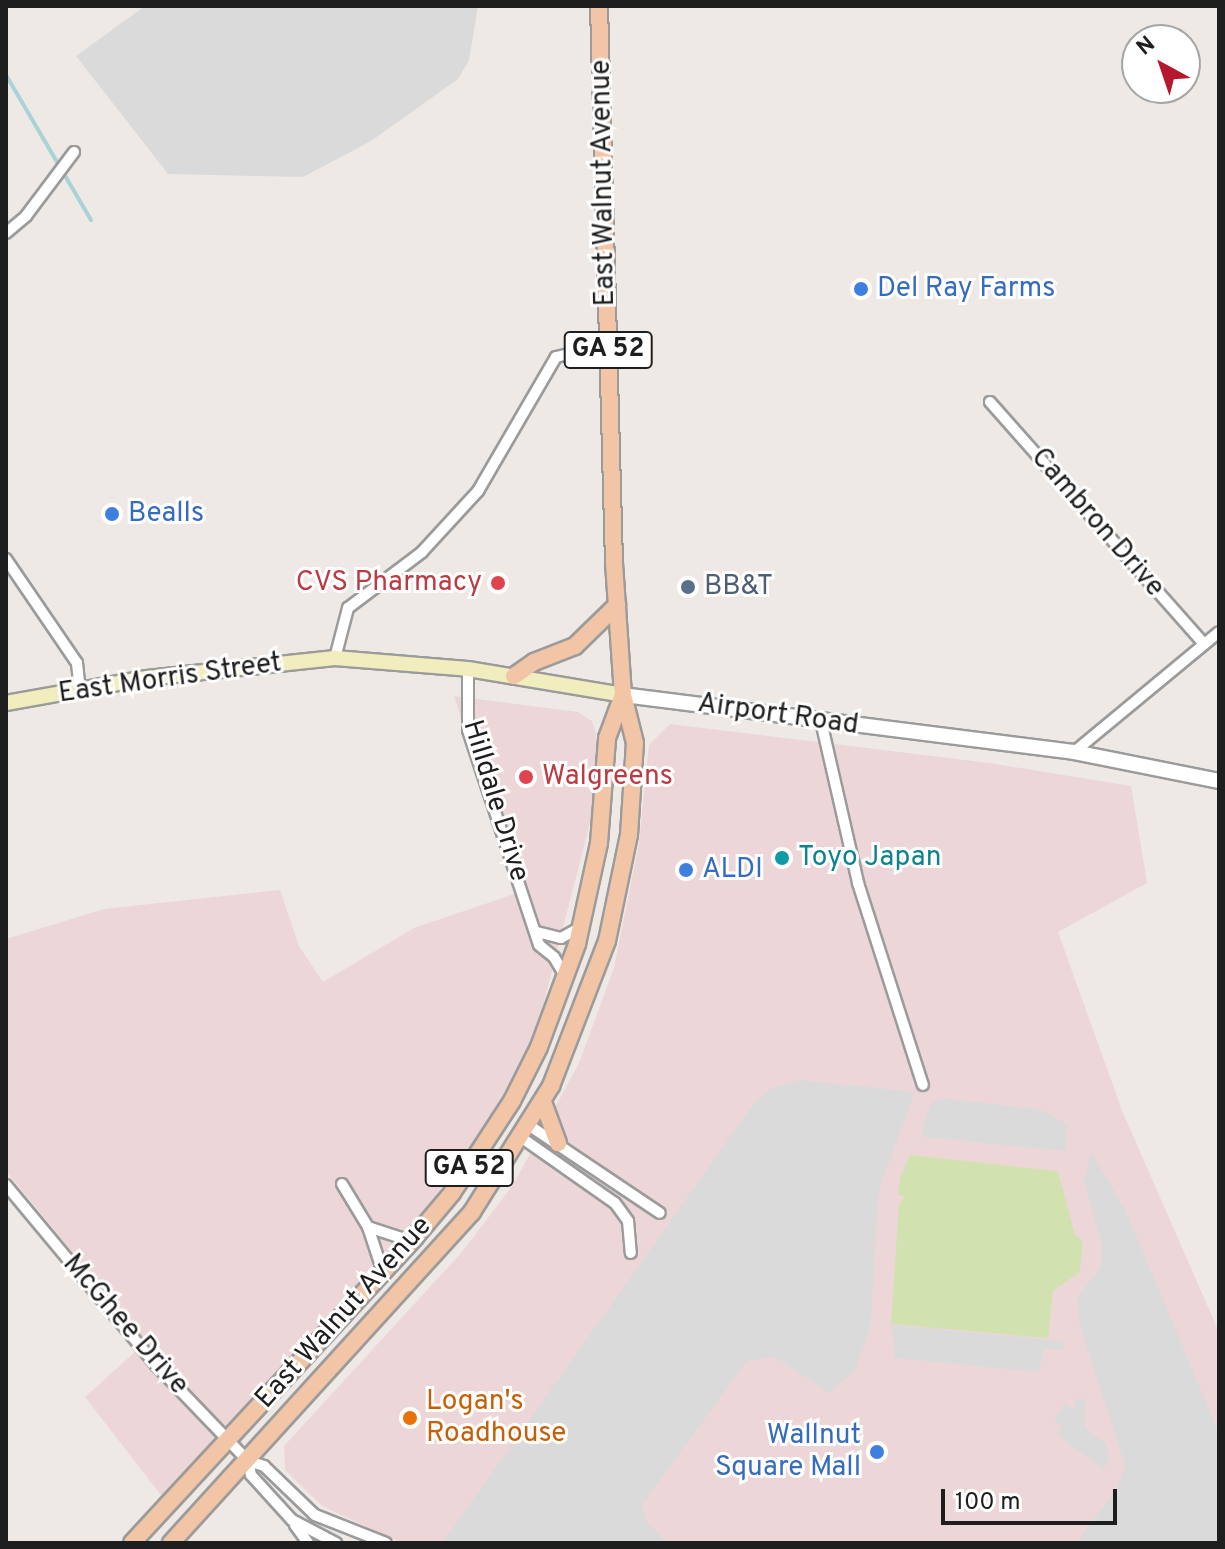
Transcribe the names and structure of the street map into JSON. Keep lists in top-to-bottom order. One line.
{"streets":{"main road":["East Walnut Avenue","GA 52","East Morris Street","Airport Road"],"street":["Cambron Drive","Hilldale Drive","McGhee Drive"]},"crossings":[["East Walnut Avenue","Airport Road"],["East Walnut Avenue","Hilldale Drive"],["East Walnut Avenue","McGhee Drive"],["East Morris Street","Airport Road"],["Airport Road","Hilldale Drive"]],"places":["Del Ray Farms","Bealls","CVS Pharmacy","BB&T","Walgreens","Toyo Japan","ALDI","Logan's Roadhouse","Wallnut Square Mall"],"scale_bar":"100 m","north":"top left"}
